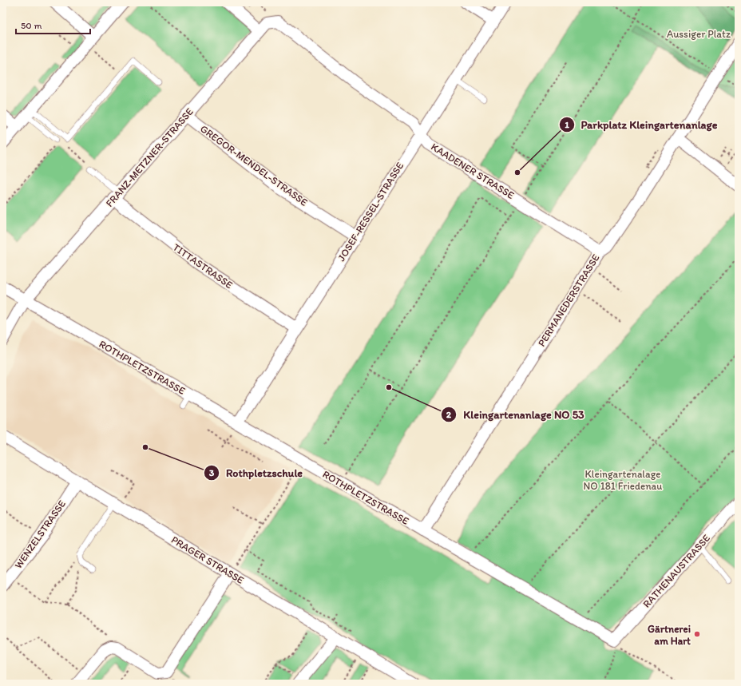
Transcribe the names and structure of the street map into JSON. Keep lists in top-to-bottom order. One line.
{"streets":{"street":["FRANZ-METZNER-STRASSE","GREGOR-MENDEL-STRASSE","KAADENER STRASSE","JOSEF-RESSEL-STRASSE","TITTASTRASSE","PERMANEDERSTRASSE","ROTHPLETZSTRASSE","WENZELSTRASSE","PRAGER STRASSE","RATHENAUSTRASSE"]},"crossings":[["FRANZ-METZNER-STRASSE","GREGOR-MENDEL-STRASSE"],["FRANZ-METZNER-STRASSE","KAADENER STRASSE"],["FRANZ-METZNER-STRASSE","TITTASTRASSE"],["FRANZ-METZNER-STRASSE","ROTHPLETZSTRASSE"],["GREGOR-MENDEL-STRASSE","JOSEF-RESSEL-STRASSE"],["KAADENER STRASSE","JOSEF-RESSEL-STRASSE"],["KAADENER STRASSE","PERMANEDERSTRASSE"],["JOSEF-RESSEL-STRASSE","TITTASTRASSE"],["JOSEF-RESSEL-STRASSE","ROTHPLETZSTRASSE"],["PERMANEDERSTRASSE","ROTHPLETZSTRASSE"],["ROTHPLETZSTRASSE","RATHENAUSTRASSE"],["WENZELSTRASSE","PRAGER STRASSE"]],"parks":["Aussiger Platz","Kleingartenalage NO 181 Friedenau"],"places":["Parkplatz Kleingartenanlage","Kleingartenanlage NO 53","Rothpletzschule","Gärtnerei am Hart"],"scale_bar":"50 m"}
